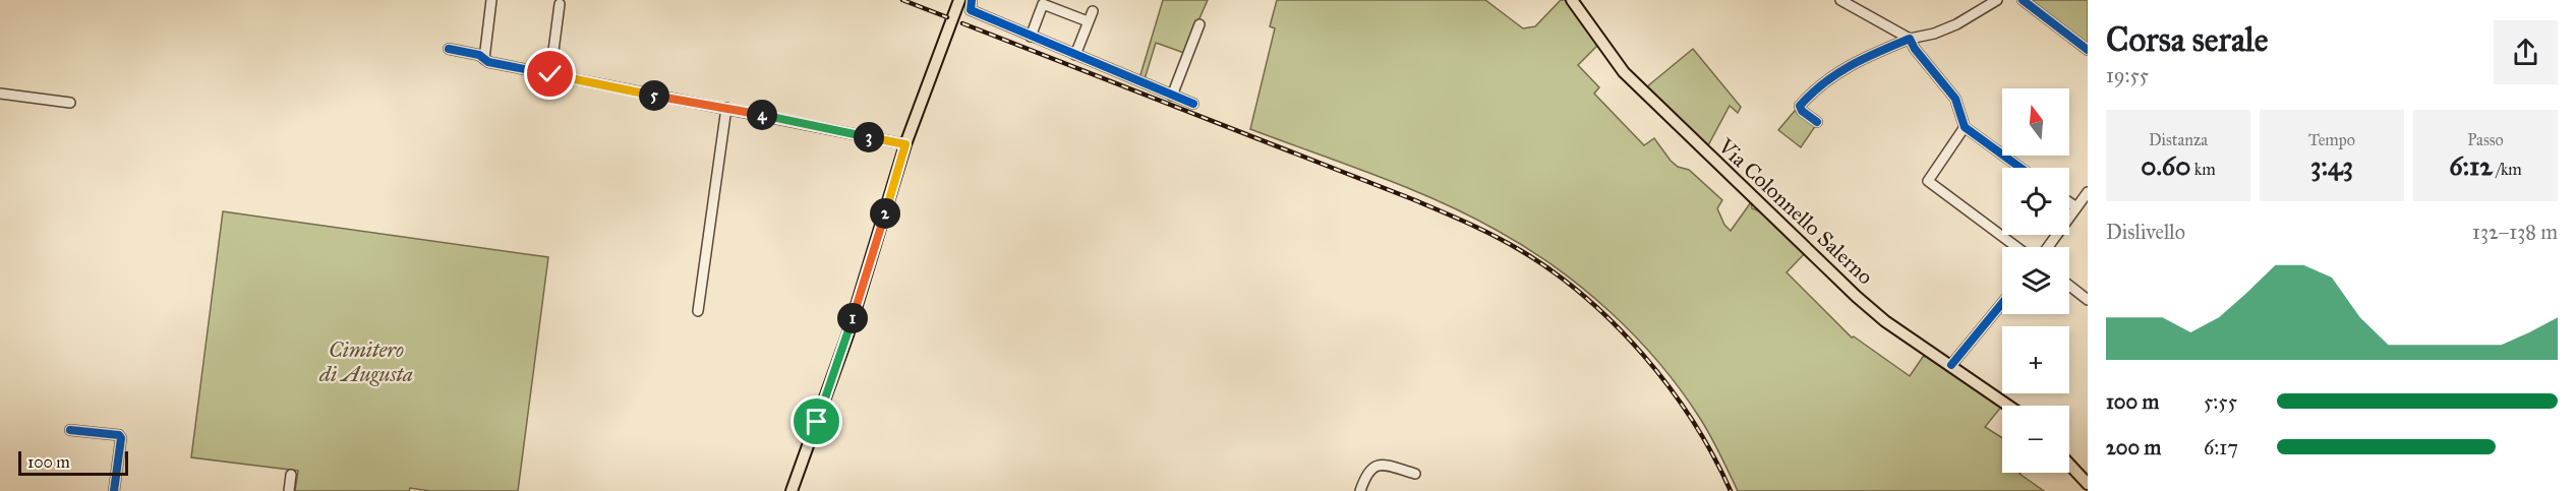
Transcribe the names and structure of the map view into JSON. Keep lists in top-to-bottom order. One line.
{"streets":{"main road":["Via Colonnello Salerno"]},"parks":["Cimitero di Augusta"],"scale_bar":"100 m","north":"top","page":{"heading":["Corsa serale","19:55"],"pins":["5","4","3","2","1"],"map_buttons":["+","−"],"stats":[["Distanza","0.60 km"],["Tempo","3:43"],["Passo","6:12 /km"]],"chart":["Dislivello","132–138 m"],"list":[{"name":"100 m","note":"5:55"},{"name":"200 m","note":"6:17"}],"scale":"100 m"}}
